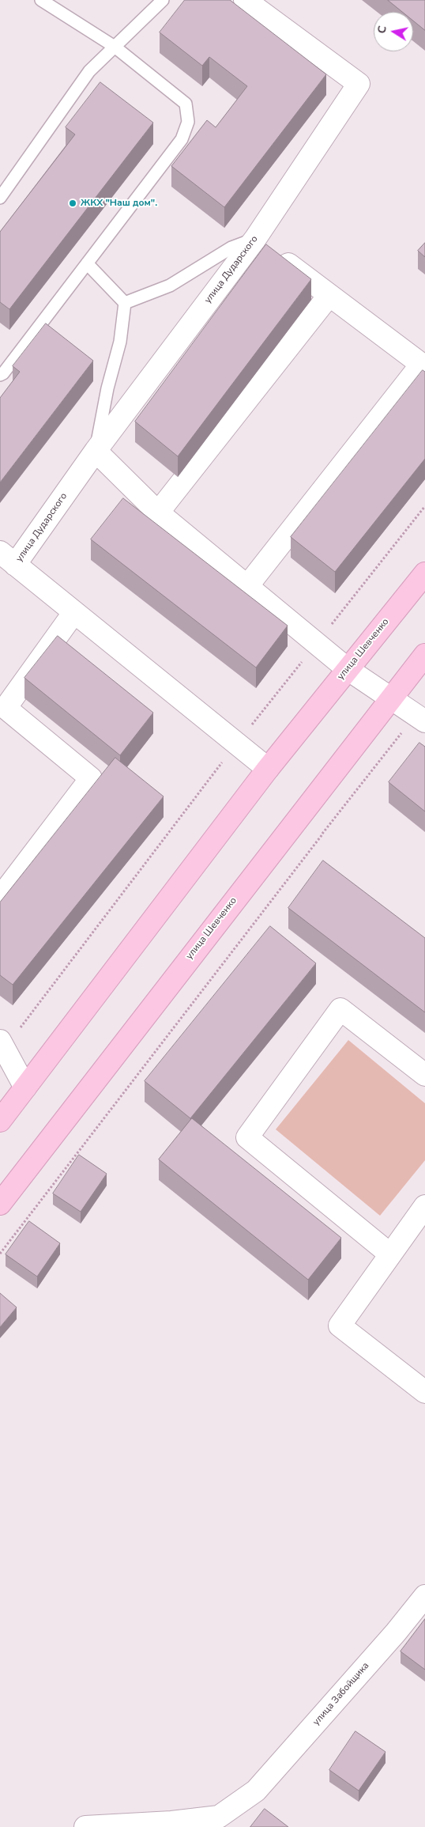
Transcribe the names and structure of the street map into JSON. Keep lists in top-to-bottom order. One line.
{"streets":{"main road":["улица Шевченко"],"street":["улица Дударского","улица Забойщика"]},"places":["ЖКХ \"Наш дом\"."],"north":"left"}
